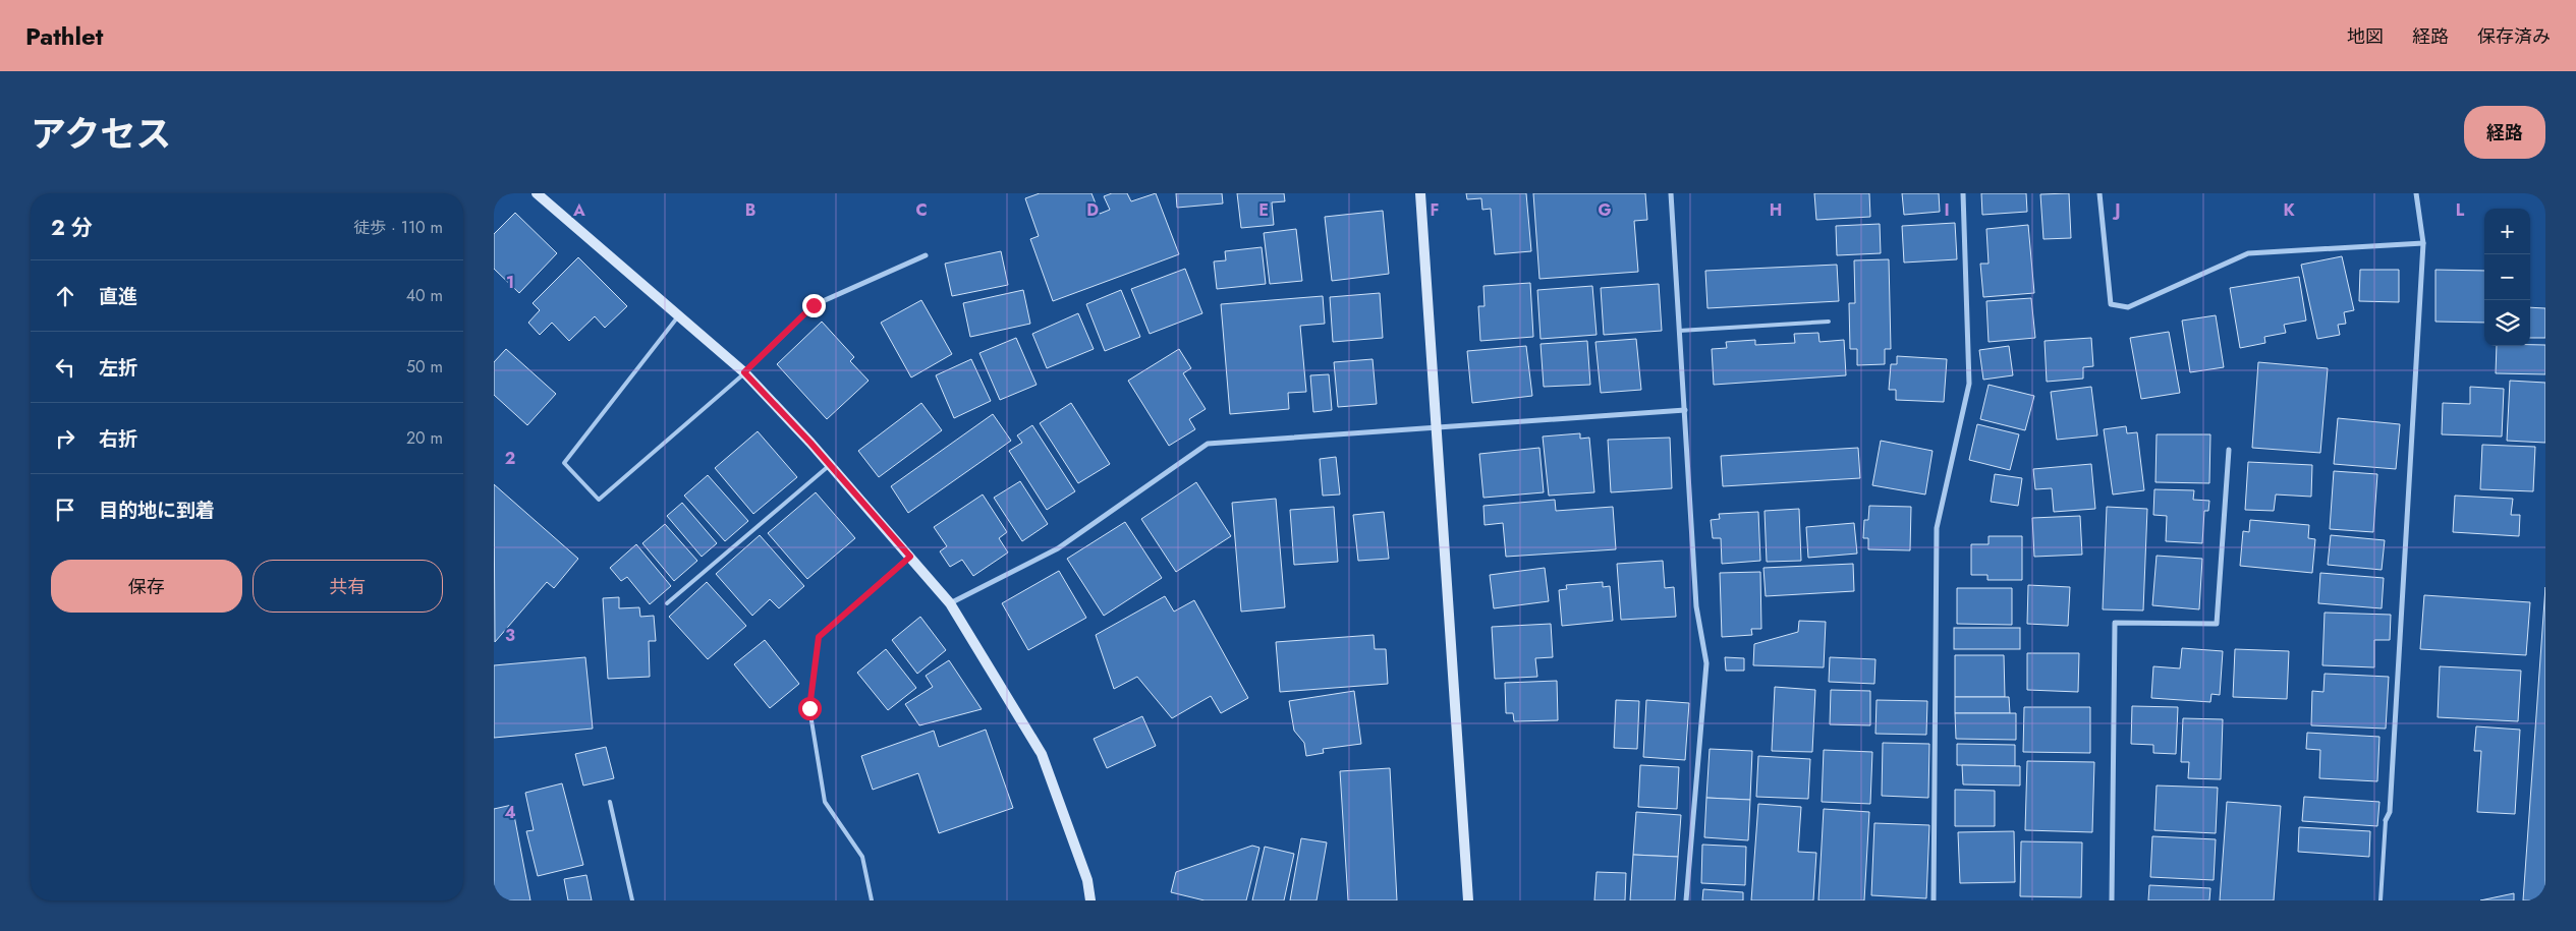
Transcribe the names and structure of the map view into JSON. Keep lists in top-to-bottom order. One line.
{"page":{"header":"Pathlet","nav":["地図","経路","保存済み"],"title":"アクセス","buttons":["経路",["保存","共有"]],"heading":["2 分","徒歩 · 110 m"],"map_buttons":["+","−"],"list":[["直進","40 m"],["左折","50 m"],["右折","20 m"],"目的地に到着"]},"grid":{"columns":["A","B","C","D","E","F","G","H","I","J","K","L"],"rows":["1","2","3","4"]}}
